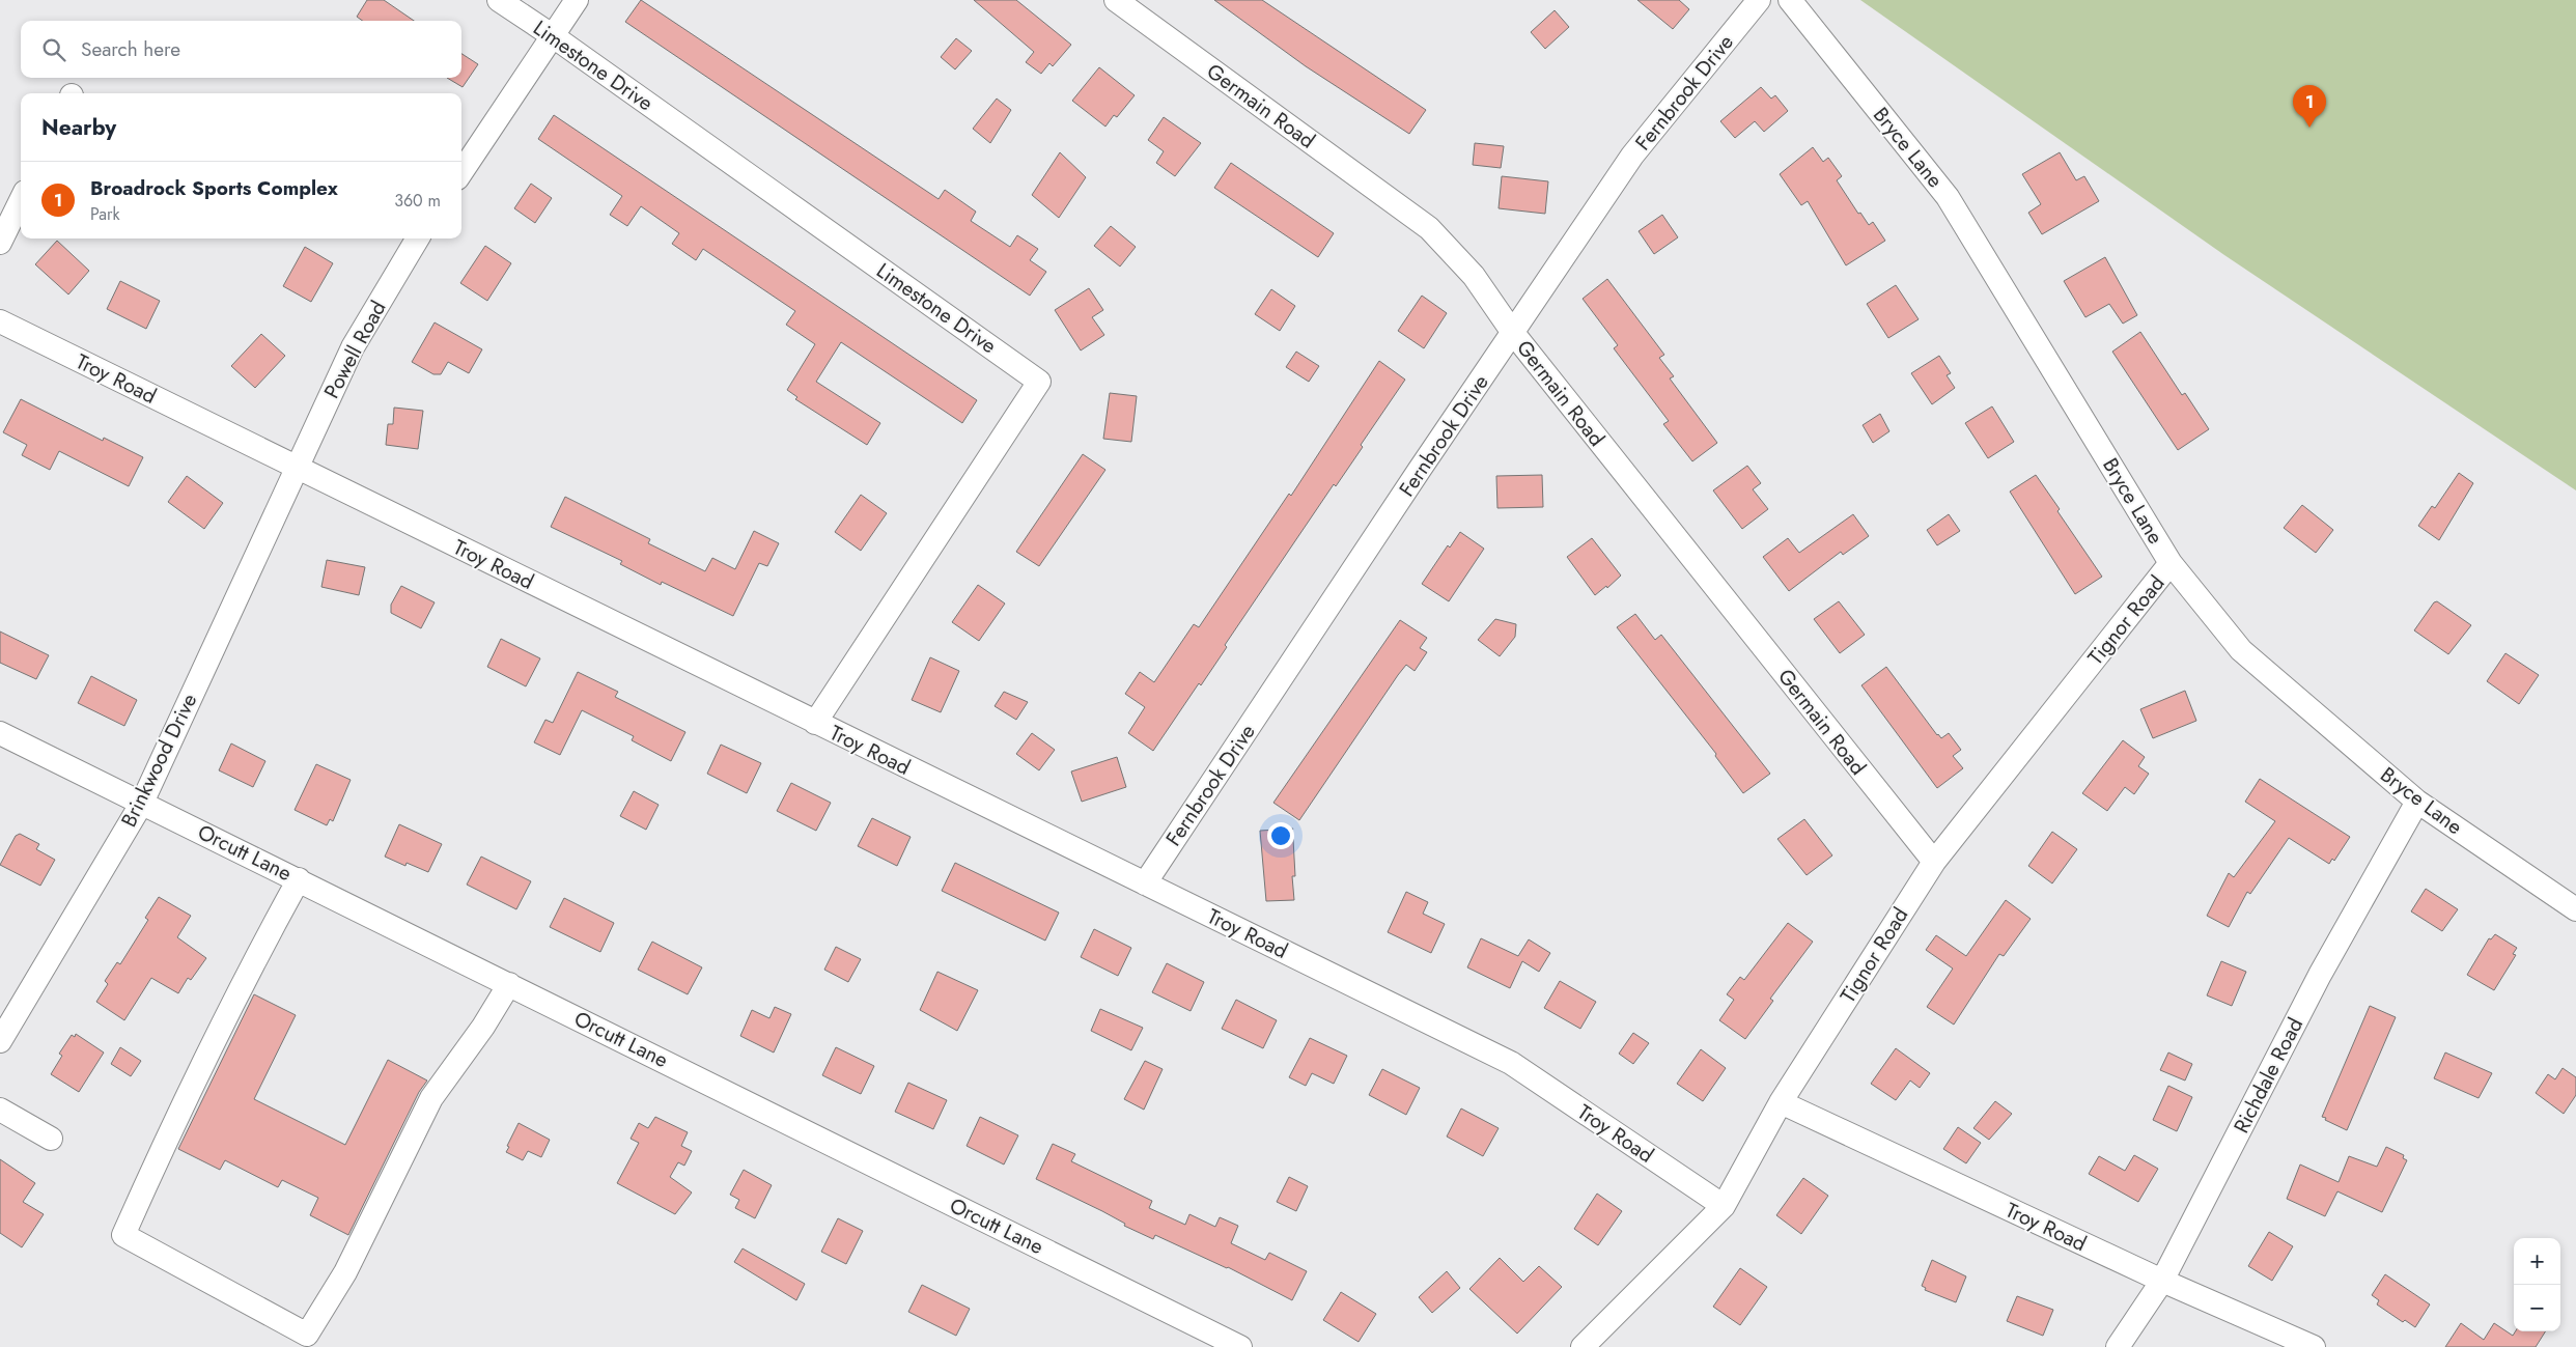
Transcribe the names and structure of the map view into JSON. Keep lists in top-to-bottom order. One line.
{"streets":{"street":["Limestone Drive","Fernbrook Drive","Germain Road","Bryce Lane","Powell Road","Troy Road","Tignor Road","Brinkwood Drive","Orcutt Lane","Richdale Road"]},"crossings":[["Limestone Drive","Troy Road"],["Fernbrook Drive","Germain Road"],["Fernbrook Drive","Troy Road"],["Germain Road","Tignor Road"],["Bryce Lane","Tignor Road"],["Bryce Lane","Richdale Road"],["Powell Road","Troy Road"],["Powell Road","Brinkwood Drive"],["Troy Road","Tignor Road"],["Troy Road","Brinkwood Drive"],["Troy Road","Richdale Road"],["Brinkwood Drive","Orcutt Lane"]],"page":{"search":"Search here","pins":"1","heading":"Nearby","list":[{"mark":"1","name":"Broadrock Sports Complex","note":"Park","value":"360 m"}],"map_buttons":["+","−"]}}
